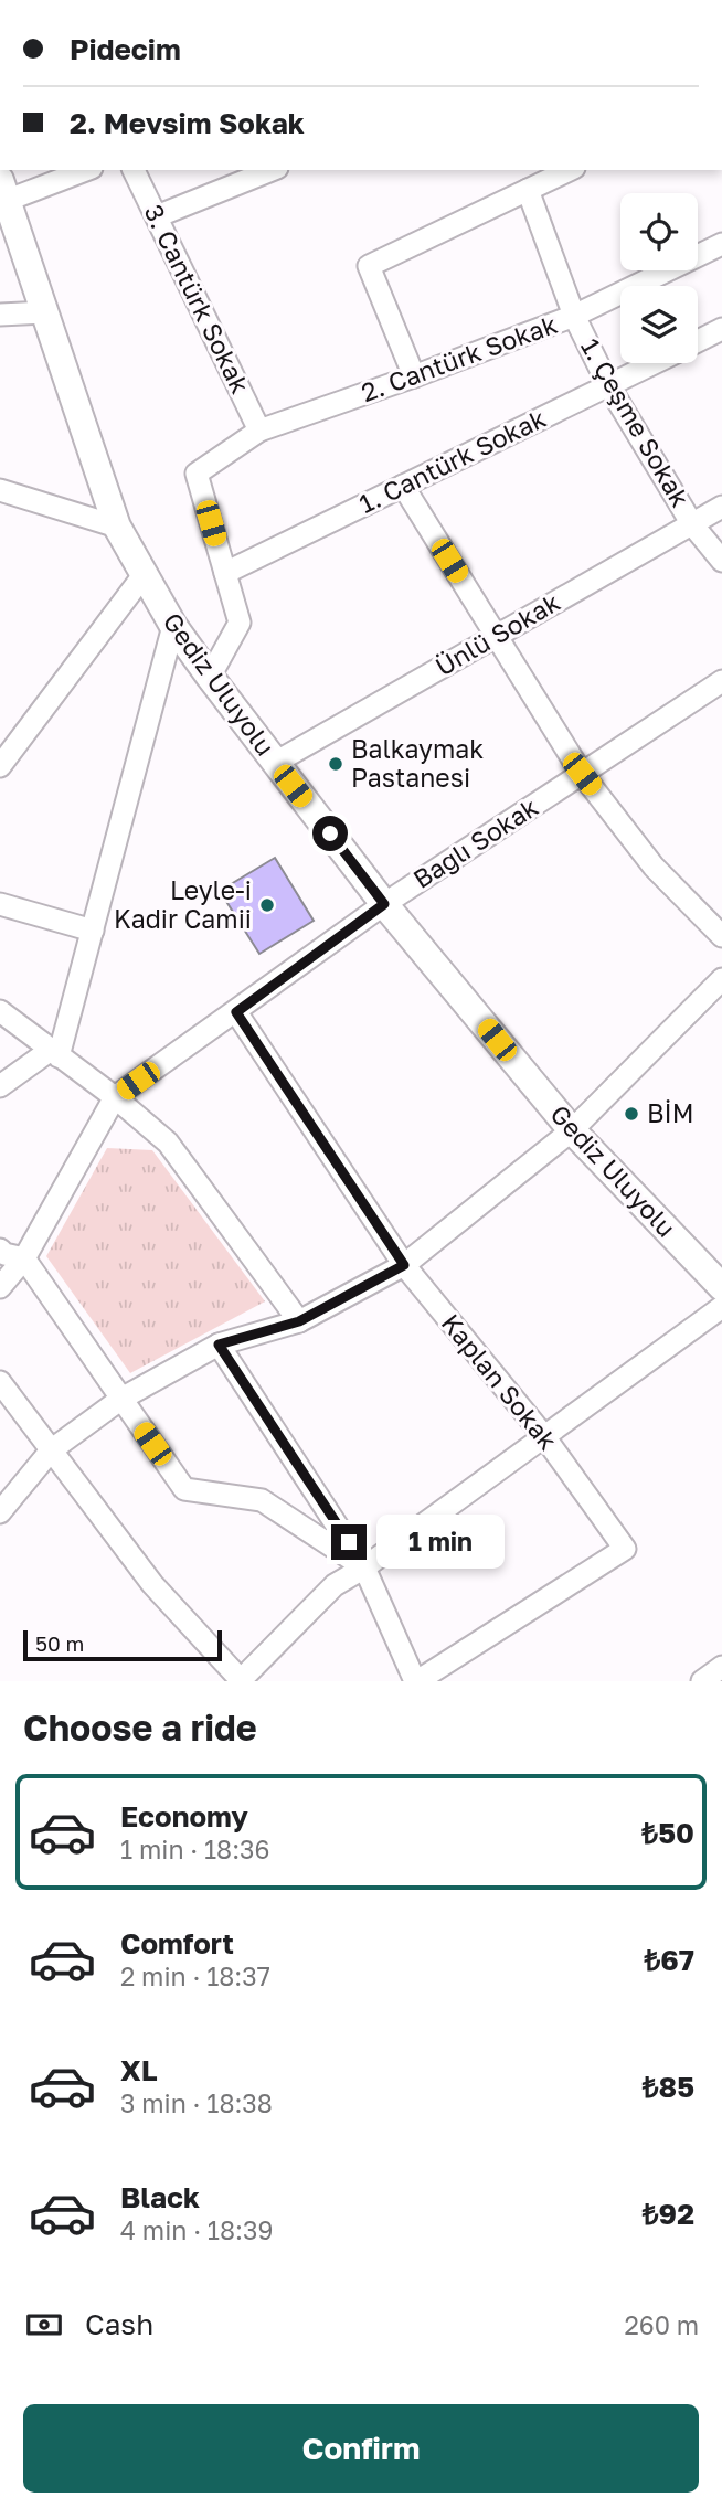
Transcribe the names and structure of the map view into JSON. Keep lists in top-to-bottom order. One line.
{"streets":{"street":["3. Cantürk Sokak","2. Cantürk Sokak","1. Çeşme Sokak","1. Cantürk Sokak","Ünlü Sokak","Gediz Uluyolu","Bağlı Sokak","Kaplan Sokak"]},"crossings":[["3. Cantürk Sokak","2. Cantürk Sokak"],["2. Cantürk Sokak","1. Çeşme Sokak"],["2. Cantürk Sokak","1. Cantürk Sokak"],["1. Çeşme Sokak","1. Cantürk Sokak"],["1. Çeşme Sokak","Ünlü Sokak"],["Ünlü Sokak","Gediz Uluyolu"],["Gediz Uluyolu","Bağlı Sokak"],["Bağlı Sokak","Kaplan Sokak"]],"places":["Balkaymak Pastanesi","Leyle-i Kadir Camii","BİM"],"scale_bar":"50 m","page":{"banner":["Pidecim","2. Mevsim Sokak"],"bubble":"1 min","scale":"50 m","heading":"Choose a ride","list":[{"name":"Economy","note":"1 min · 18:36","value":"₺50"},{"name":"Comfort","note":"2 min · 18:37","value":"₺67"},{"name":"XL","note":"3 min · 18:38","value":"₺85"},{"name":"Black","note":"4 min · 18:39","value":"₺92"}],"pay":["Cash","260 m"],"buttons":"Confirm"}}
